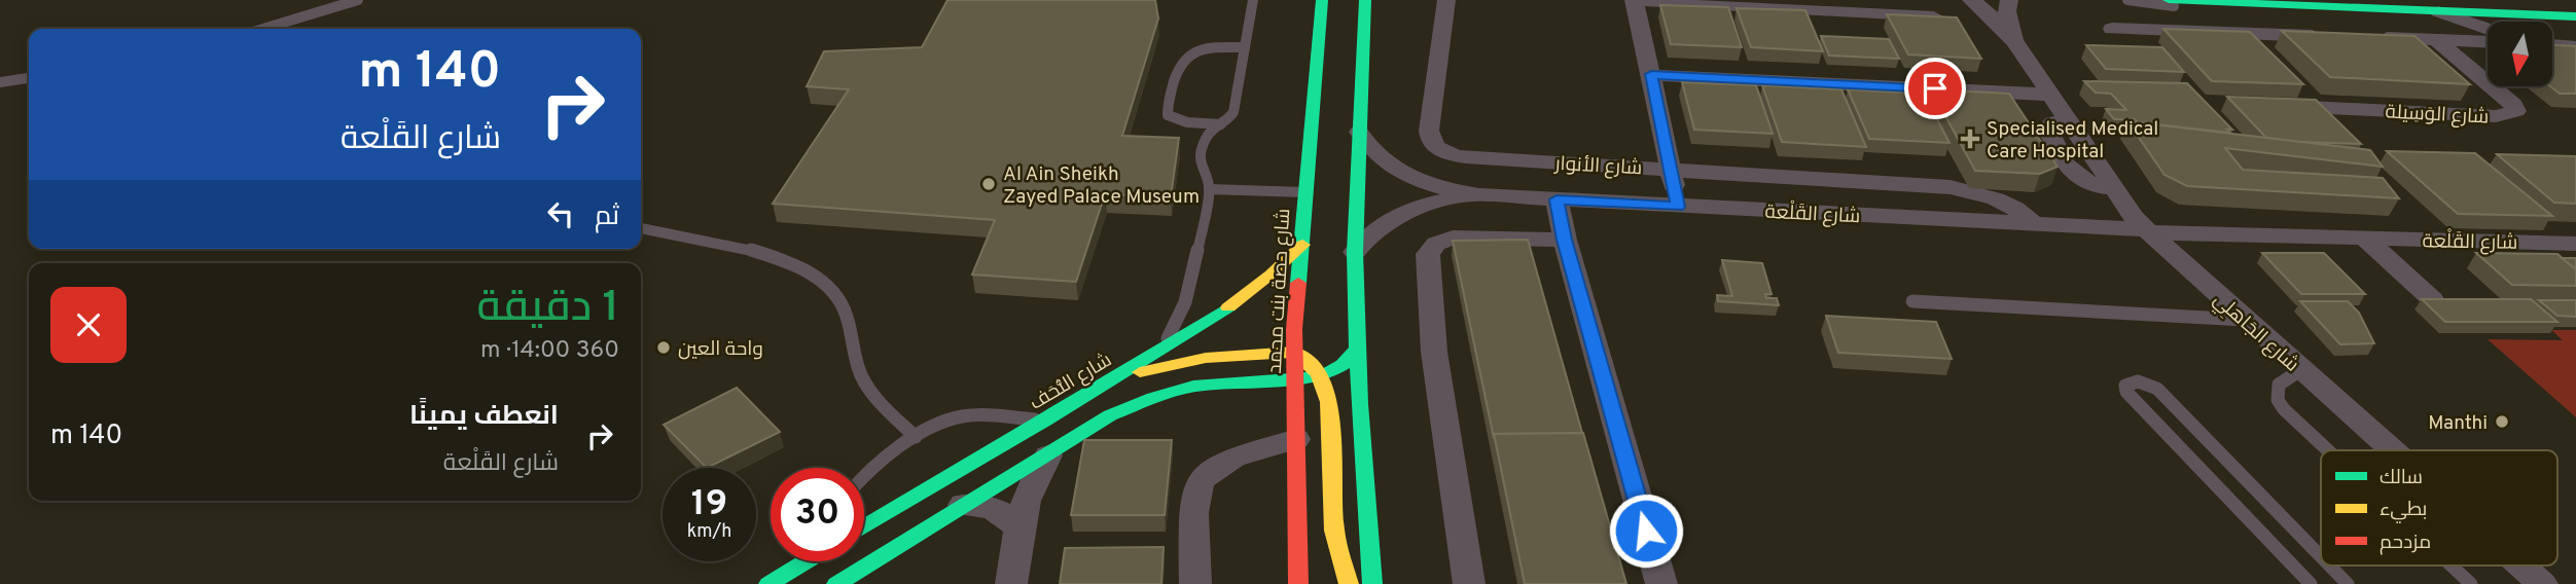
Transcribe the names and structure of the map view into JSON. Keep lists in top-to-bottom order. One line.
{"streets":{"main road":["شارع حصة بنت محمد","شارع التُّحَف"],"street":["شارع الوَسِيلة","شارع الأنوار","شارع القَلْعة","شارع الجَاهلِي"]},"crossings":[["شارع الأنوار","شارع القَلْعة"],["شارع القَلْعة","شارع الجَاهلِي"],["شارع حصة بنت محمد","شارع التُّحَف"]],"places":{"health":["Specialised Medical Care Hospital"],"other":["Al Ain Sheikh Zayed Palace Museum","واحة العين","Manthi"]},"legend":["سالك","بطيء","مزدحم"],"north":"bottom","page":{"turn":["140 m","شارع القَلْعة"],"then":"ثم","heading":["1 دقيقة","360 m · 14:00"],"list":[{"name":"انعطف يمينًا","note":"شارع القَلْعة","value":"140 m"}],"speed":"19 km/h","limit":"30"}}
